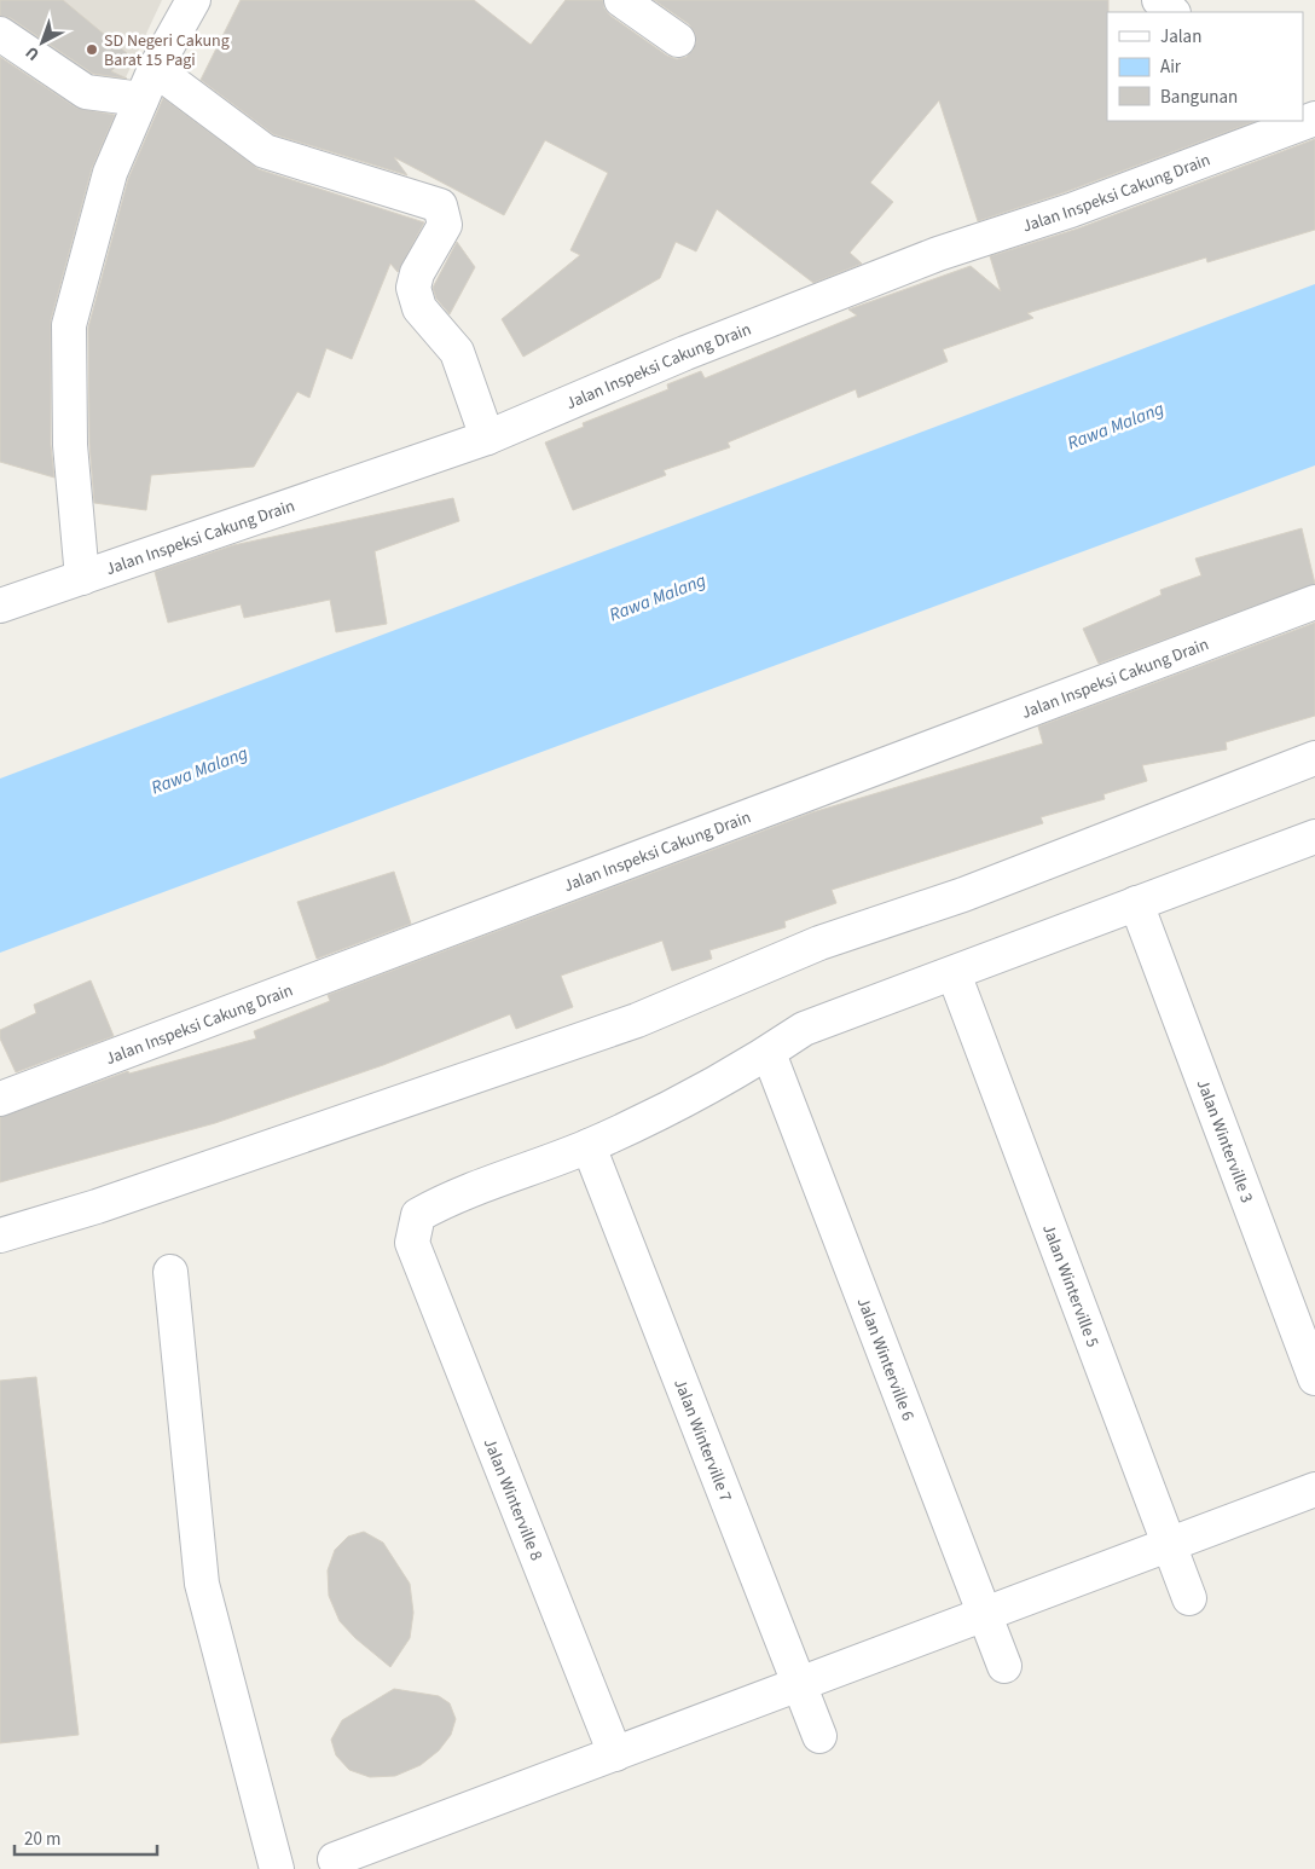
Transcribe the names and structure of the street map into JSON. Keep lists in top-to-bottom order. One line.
{"streets":{"street":["Jalan Inspeksi Cakung Drain","Jalan Winterville 3","Jalan Winterville 5","Jalan Winterville 6","Jalan Winterville 7","Jalan Winterville 8"]},"crossings":[["Jalan Winterville 7","Jalan Winterville 8"]],"water":["Rawa Malang"],"places":["SD Negeri Cakung Barat 15 Pagi"],"legend":["Jalan","Air","Bangunan"],"scale_bar":"20 m","north":"bottom left"}
